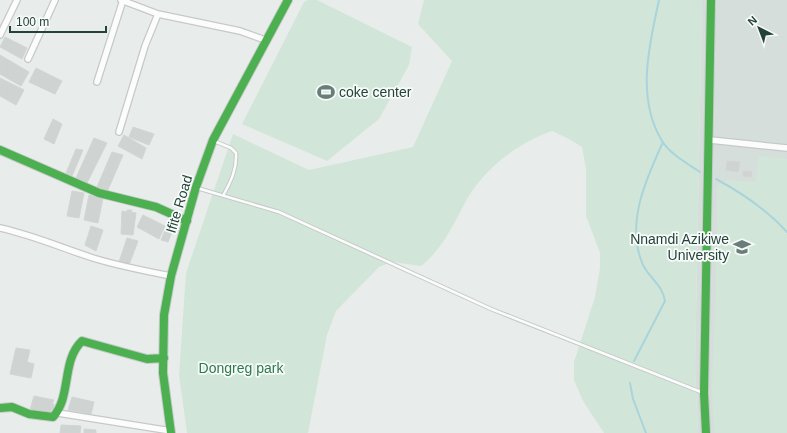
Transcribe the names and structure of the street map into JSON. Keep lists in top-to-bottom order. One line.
{"streets":{"street":["Ifite Road"]},"parks":["Dongreg park"],"places":{"sports":["coke center"],"school or university":["Nnamdi Azikiwe University"]},"scale_bar":"100 m","north":"top left"}
